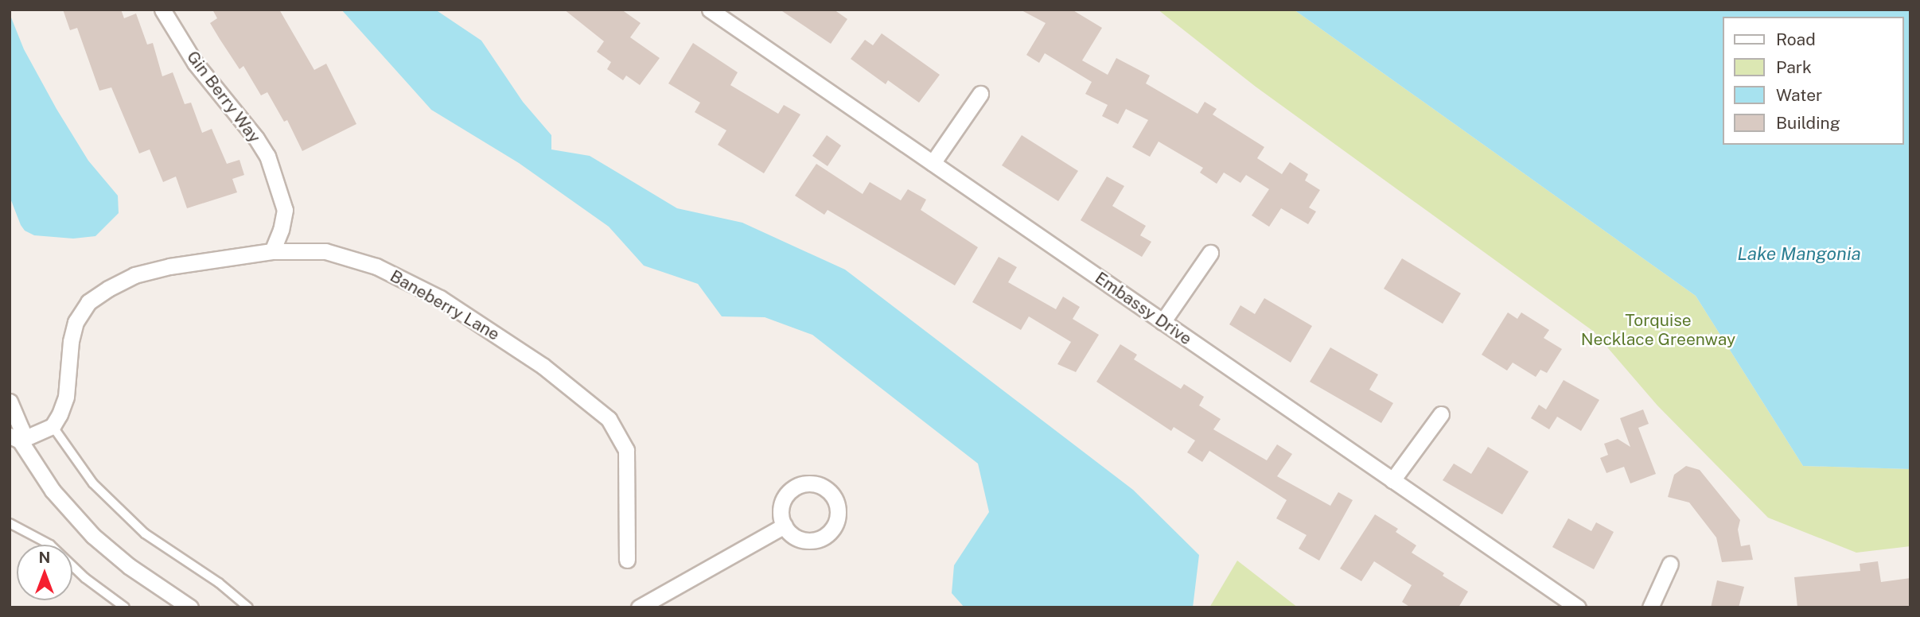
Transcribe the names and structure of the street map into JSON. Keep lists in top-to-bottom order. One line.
{"streets":{"street":["Gin Berry Way","Baneberry Lane","Embassy Drive"]},"crossings":[["Gin Berry Way","Baneberry Lane"]],"water":["Lake Mangonia"],"parks":["Torquise Necklace Greenway"],"legend":["Road","Park","Water","Building"],"north":"top"}
